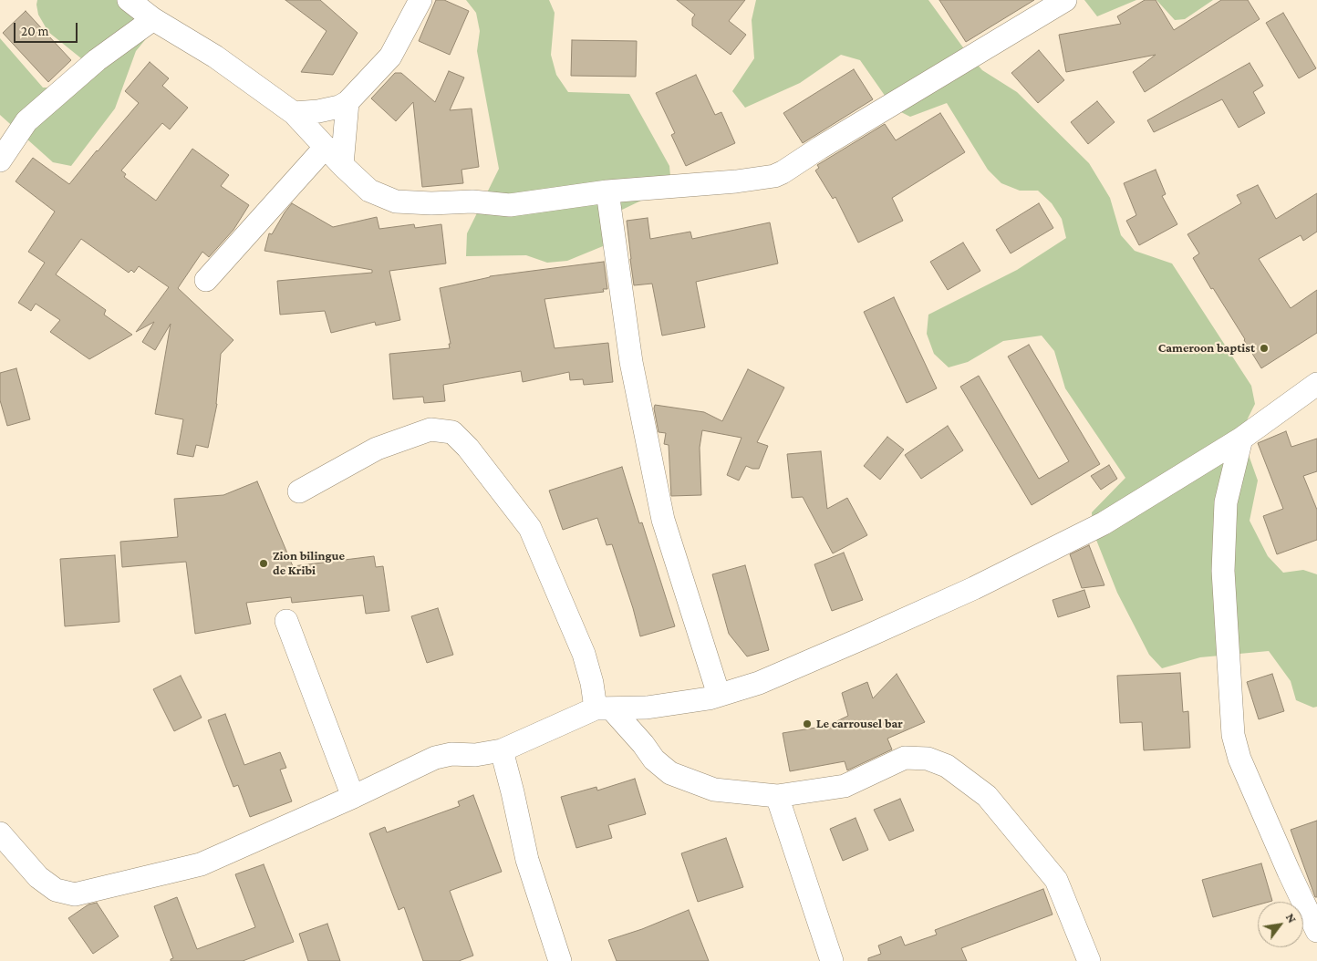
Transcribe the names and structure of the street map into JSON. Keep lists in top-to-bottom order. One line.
{"places":["Cameroon baptist","Zion bilingue de Kribi","Le carrousel bar"],"scale_bar":"20 m","north":"top right"}
